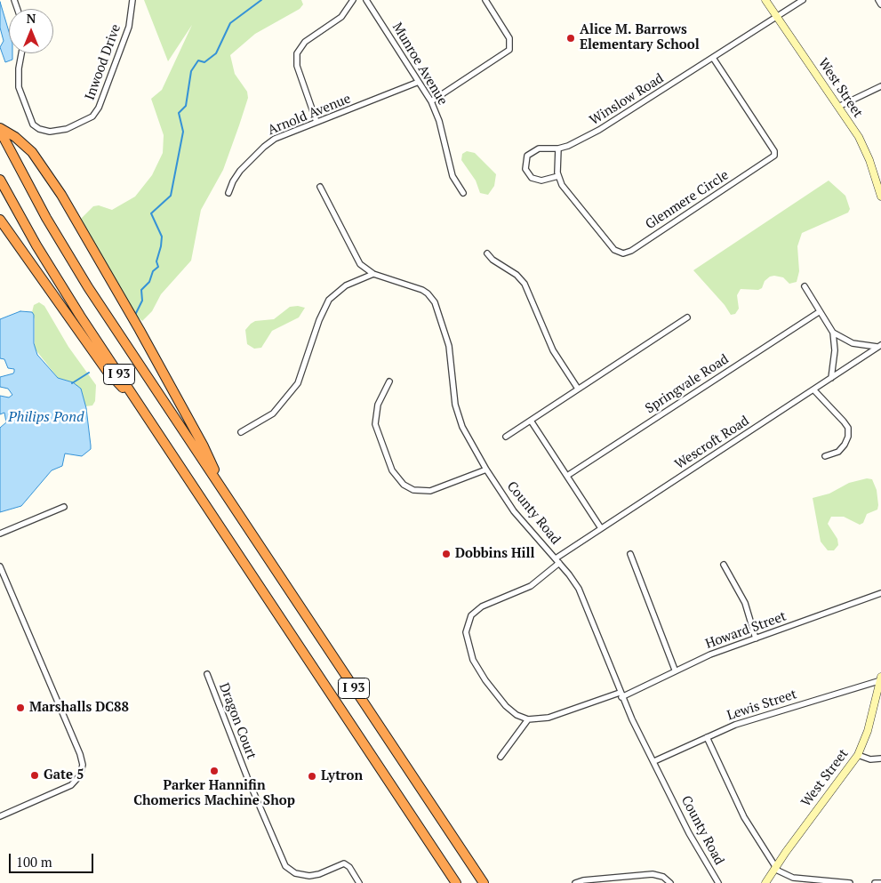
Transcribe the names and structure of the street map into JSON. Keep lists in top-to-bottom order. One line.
{"streets":{"highway":["I 93"],"main road":["West Street"],"street":["Inwood Drive","Munroe Avenue","Winslow Road","Arnold Avenue","Glenmere Circle","Springvale Road","Wescroft Road","County Road","Howard Street","Lewis Street","Dragon Court"]},"crossings":[["Munroe Avenue","Arnold Avenue"],["West Street","Winslow Road"],["West Street","Lewis Street"],["Winslow Road","Glenmere Circle"],["Wescroft Road","County Road"],["Wescroft Road","Howard Street"],["County Road","Howard Street"],["County Road","Lewis Street"]],"water":["Philips Pond"],"places":["Alice M. Barrows Elementary School","Dobbins Hill","Marshalls DC88","Parker Hannifin Chomerics Machine Shop","Gate 5","Lytron"],"scale_bar":"100 m","north":"top"}
